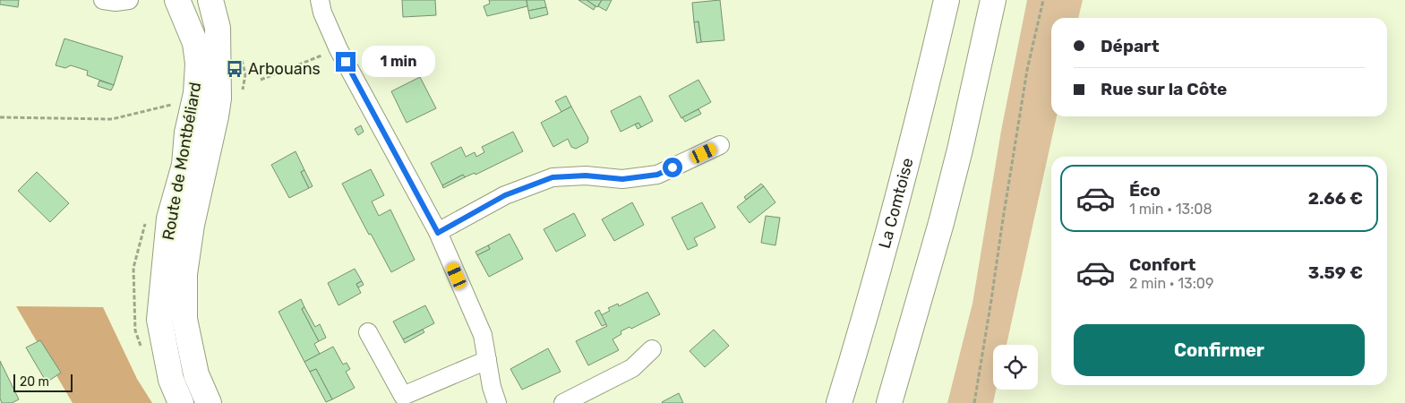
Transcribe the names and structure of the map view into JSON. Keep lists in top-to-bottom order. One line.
{"streets":{"main road":["Route de Montbéliard","La Comtoise"]},"places":{"bus stop":["Arbouans"]},"scale_bar":"20 m","page":{"banner":["Départ","Rue sur la Côte"],"bubble":"1 min","list":[{"name":"Éco","note":"1 min · 13:08","value":"2.66 €"},{"name":"Confort","note":"2 min · 13:09","value":"3.59 €"}],"buttons":"Confirmer","scale":"20 m"}}
